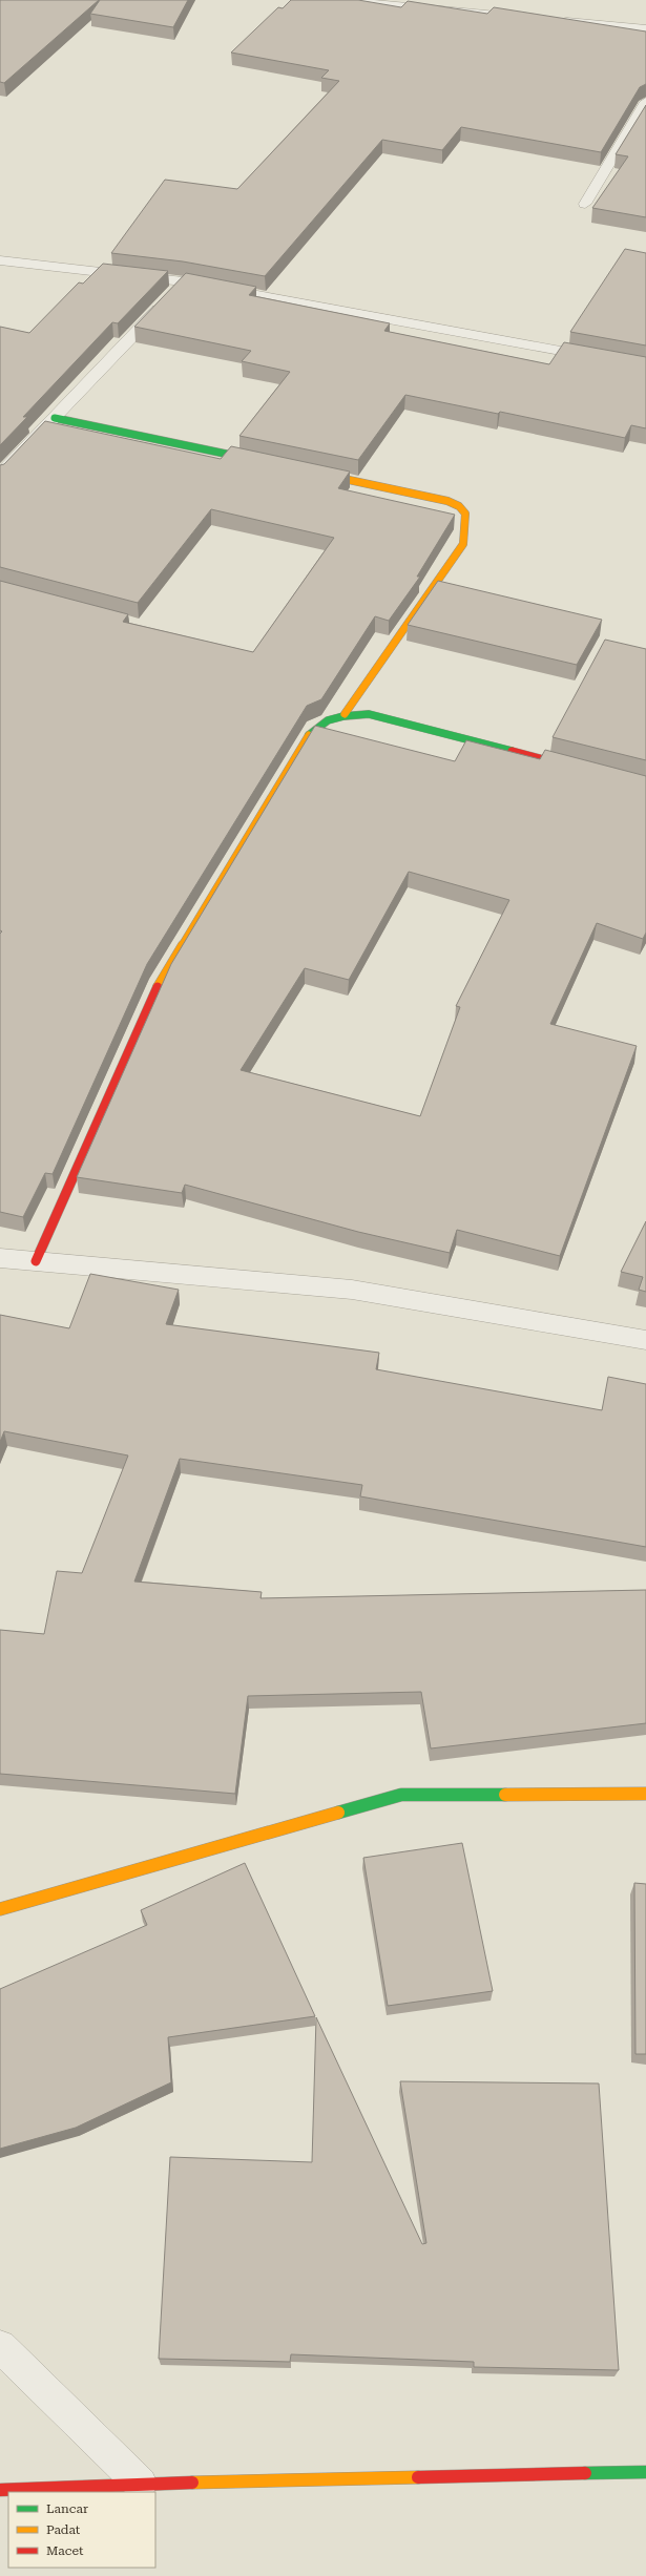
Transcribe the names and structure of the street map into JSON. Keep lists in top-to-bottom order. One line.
{"legend":["Lancar","Padat","Macet"]}
